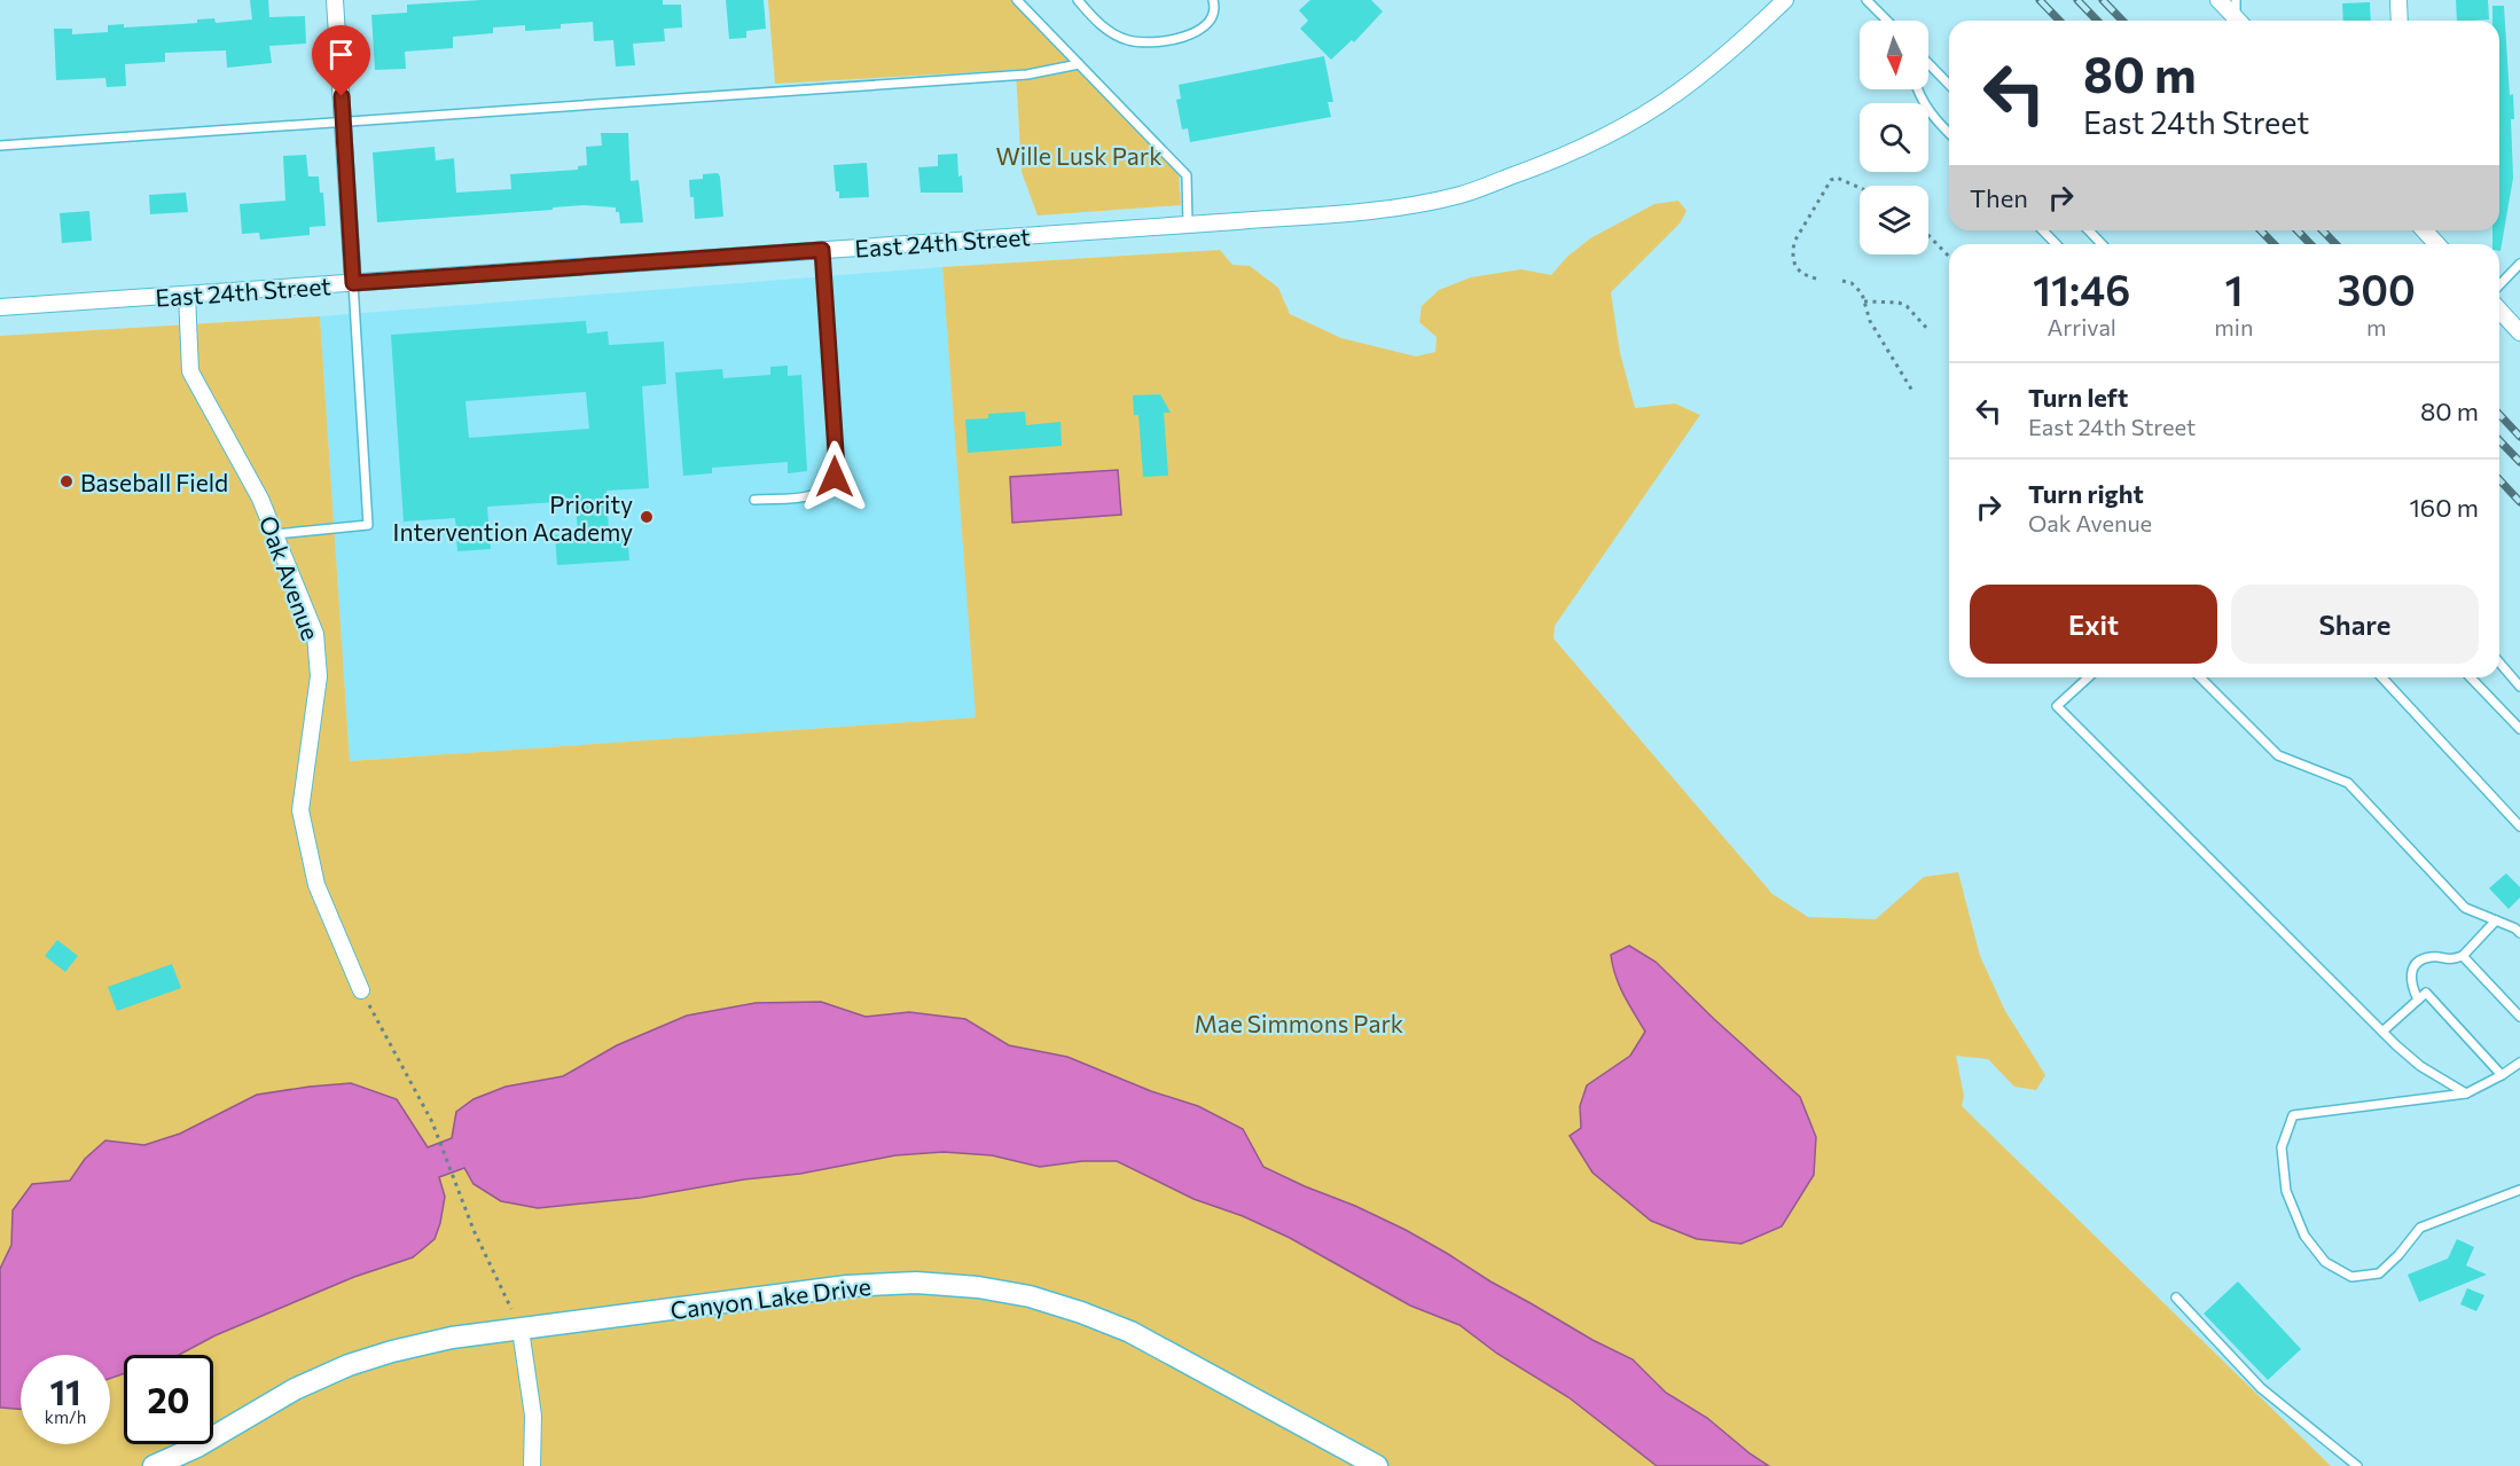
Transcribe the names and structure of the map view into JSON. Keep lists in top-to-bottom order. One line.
{"streets":{"street":["East 24th Street","Oak Avenue","Canyon Lake Drive"]},"crossings":[["East 24th Street","Oak Avenue"]],"parks":["Wille Lusk Park","Mae Simmons Park"],"places":["Baseball Field","Priority Intervention Academy"],"north":"bottom","page":{"turn":["80 m","East 24th Street"],"then":"Then","eta":["11:46","Arrival","1","min","300","m"],"list":[{"name":"Turn left","note":"East 24th Street","value":"80 m"},{"name":"Turn right","note":"Oak Avenue","value":"160 m"}],"buttons":["Exit","Share"],"speed":"11 km/h","limit":"20"}}
